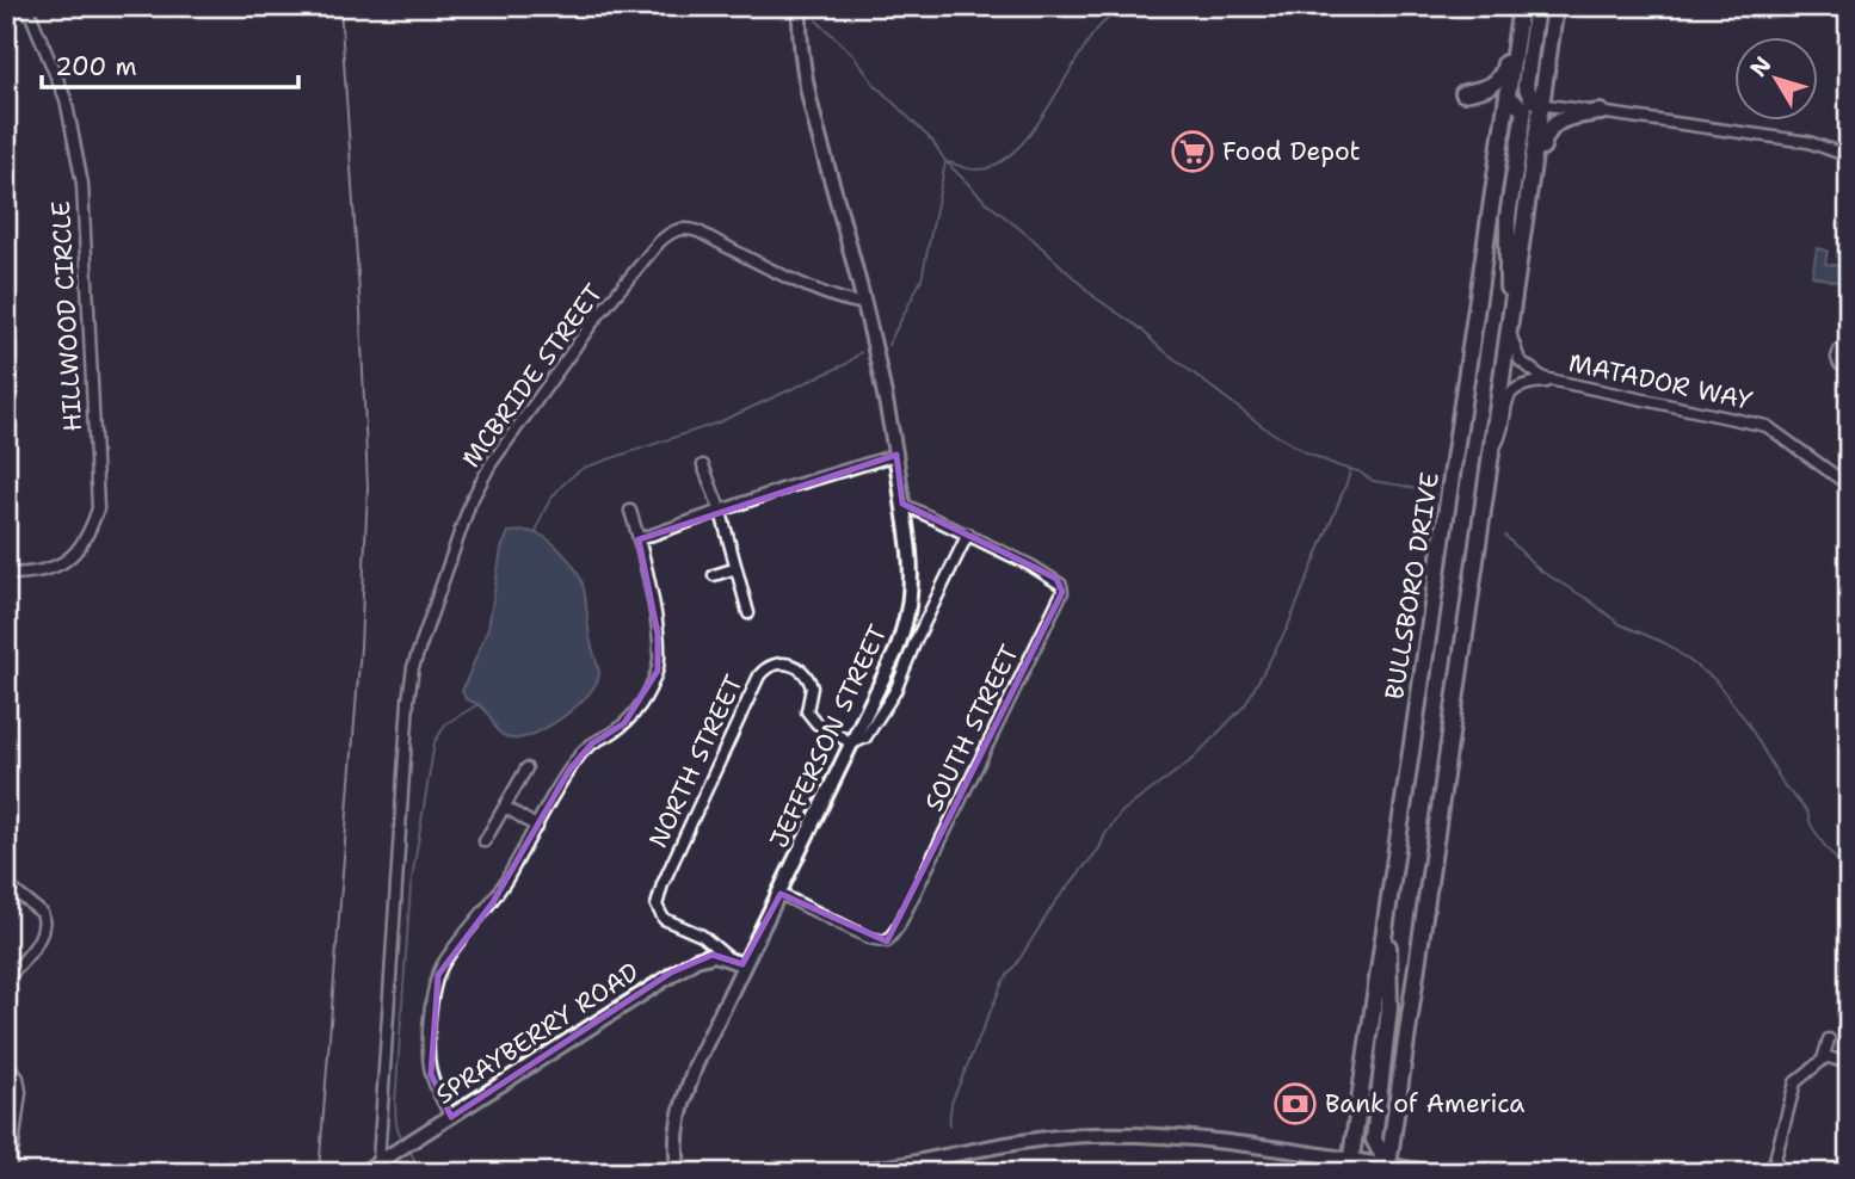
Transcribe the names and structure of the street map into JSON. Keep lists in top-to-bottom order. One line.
{"streets":{"main road":["BULLSBORO DRIVE"],"street":["HILLWOOD CIRCLE","MCBRIDE STREET","MATADOR WAY","SOUTH STREET","JEFFERSON STREET","NORTH STREET","SPRAYBERRY ROAD"]},"crossings":[["MCBRIDE STREET","JEFFERSON STREET"],["MCBRIDE STREET","SPRAYBERRY ROAD"],["SOUTH STREET","JEFFERSON STREET"],["JEFFERSON STREET","NORTH STREET"],["NORTH STREET","SPRAYBERRY ROAD"]],"places":{"supermarket":["Food Depot"],"bank":["Bank of America"]},"scale_bar":"200 m","north":"top left"}
